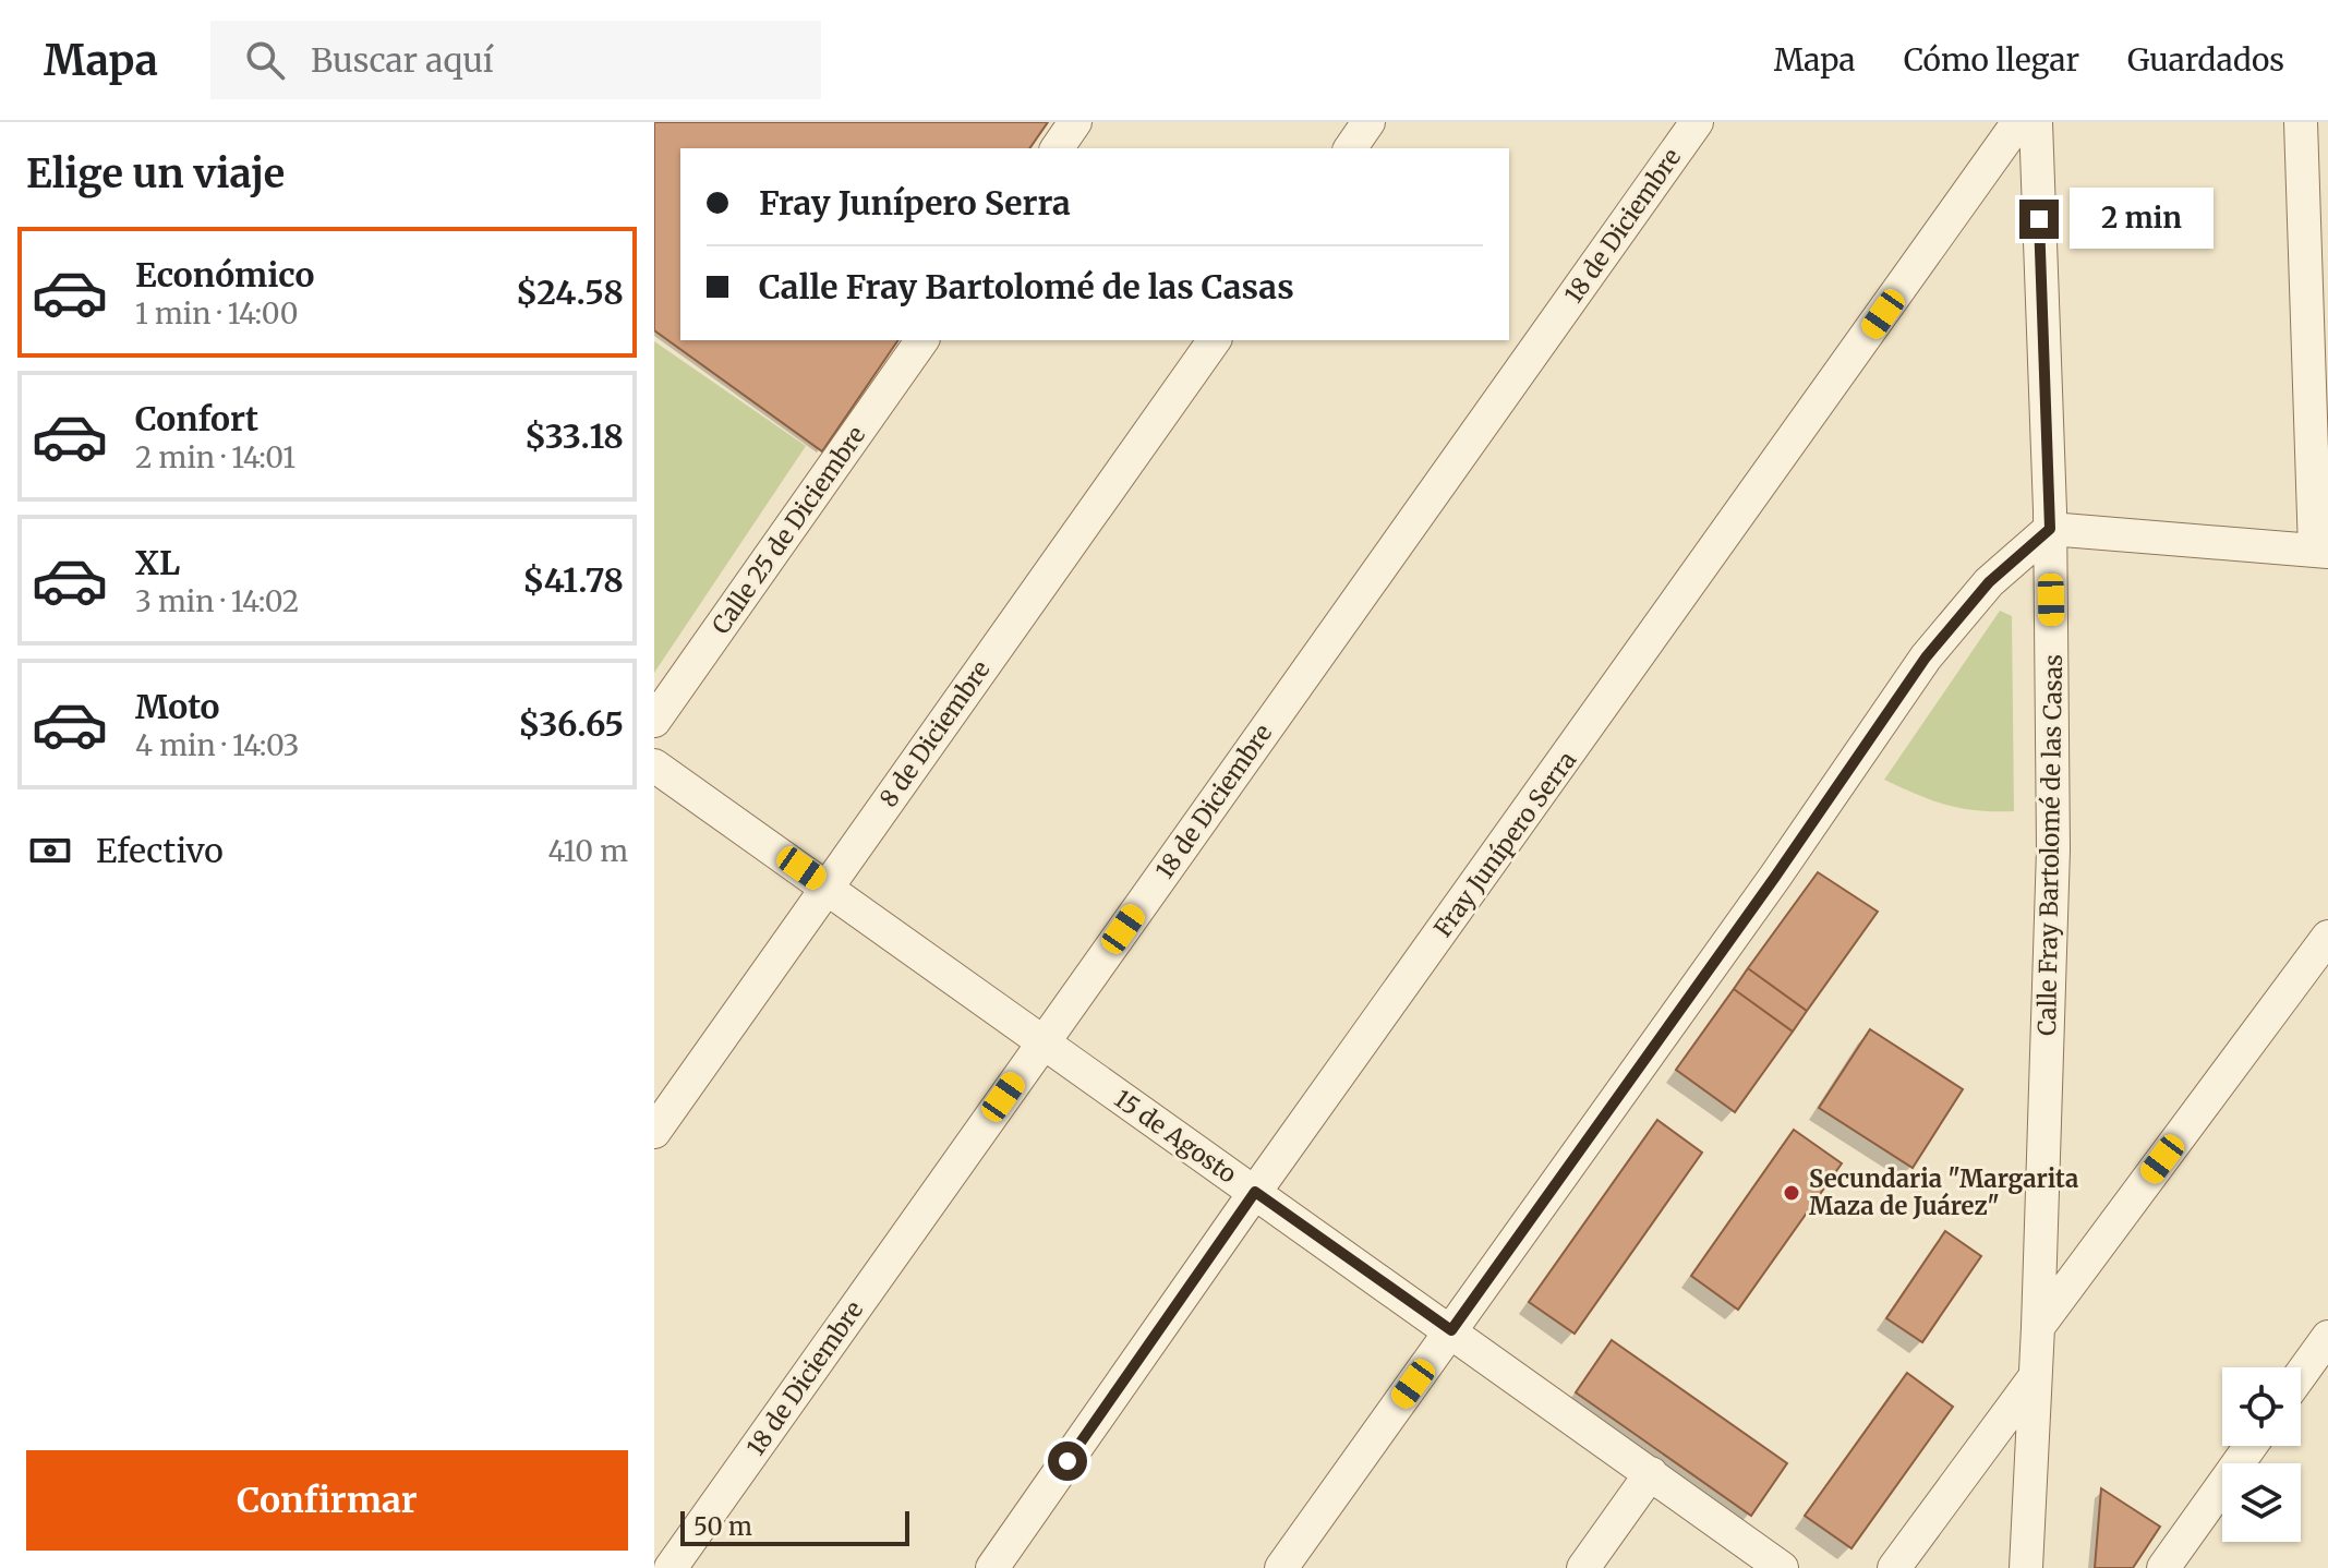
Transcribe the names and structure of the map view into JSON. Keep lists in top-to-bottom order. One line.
{"streets":{"street":["18 de Diciembre","Calle 25 de Diciembre","8 de Diciembre","Fray Junípero Serra","Calle Fray Bartolomé de las Casas","15 de Agosto"]},"crossings":[["18 de Diciembre","15 de Agosto"],["8 de Diciembre","15 de Agosto"],["Fray Junípero Serra","15 de Agosto"]],"places":["Secundaria \"Margarita Maza de Juárez\""],"scale_bar":"50 m","page":{"header":"Mapa","search":"Buscar aquí","nav":["Mapa","Cómo llegar","Guardados"],"heading":"Elige un viaje","banner":["Fray Junípero Serra","Calle Fray Bartolomé de las Casas"],"bubble":"2 min","list":[{"name":"Económico","note":"1 min · 14:00","value":"$24.58"},{"name":"Confort","note":"2 min · 14:01","value":"$33.18"},{"name":"XL","note":"3 min · 14:02","value":"$41.78"},{"name":"Moto","note":"4 min · 14:03","value":"$36.65"}],"pay":["Efectivo","410 m"],"buttons":"Confirmar","scale":"50 m"}}
